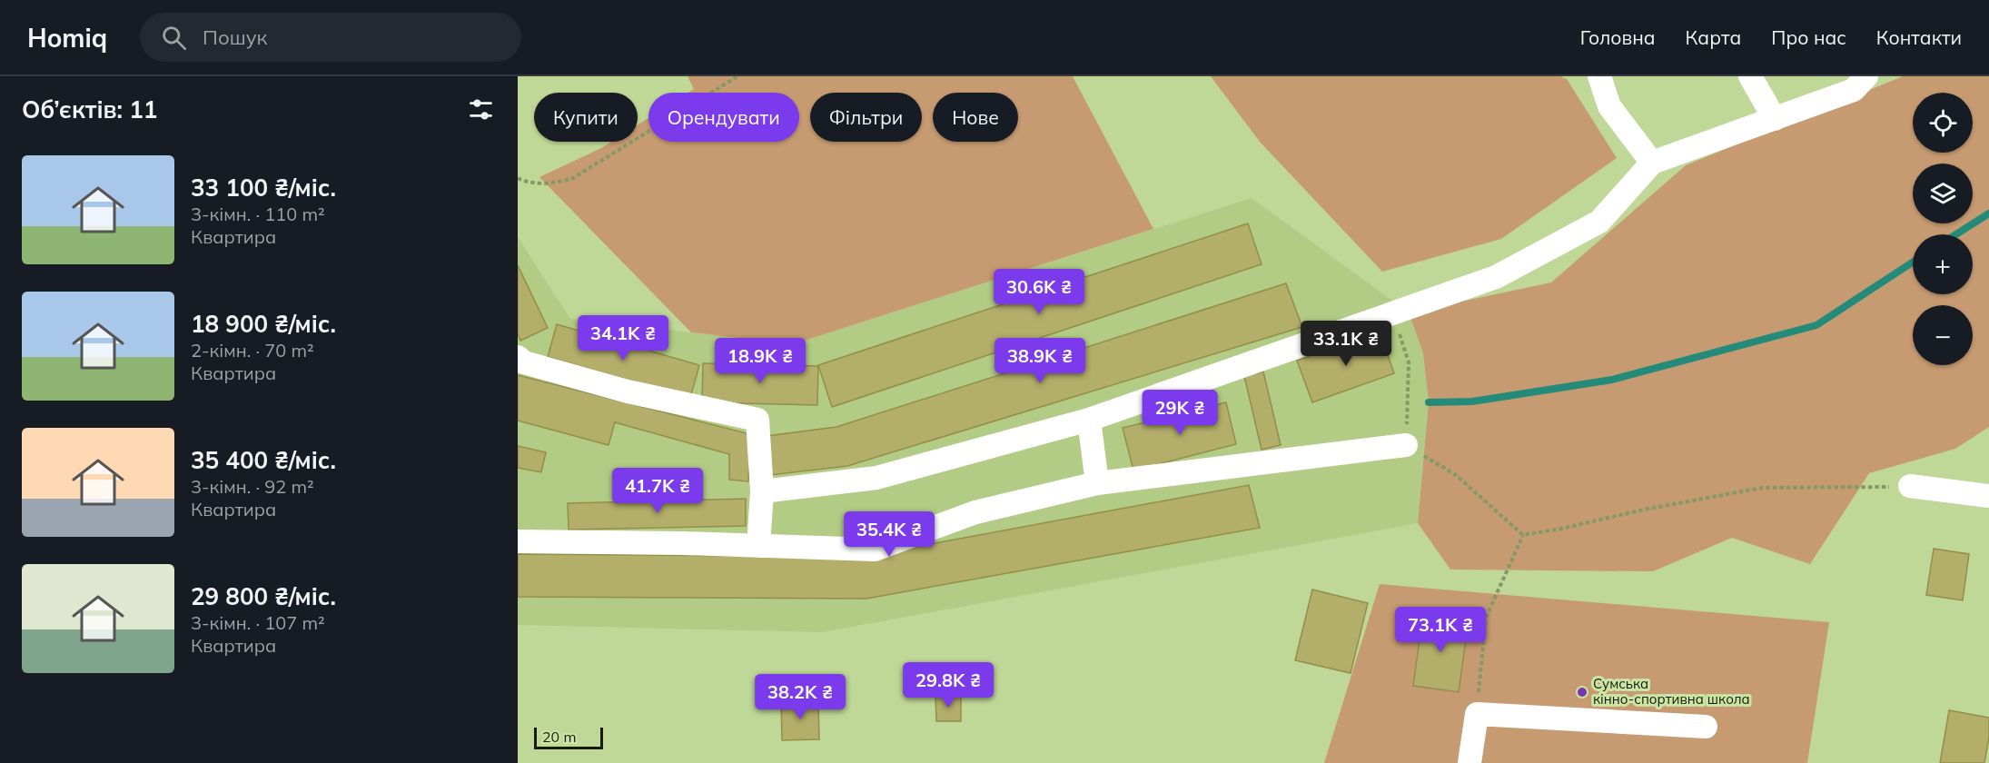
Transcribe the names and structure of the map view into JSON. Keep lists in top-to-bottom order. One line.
{"places":["Сумська кінно-спортивна школа"],"scale_bar":"20 m","page":{"header":"Homiq","search":"Пошук","nav":["Головна","Карта","Про нас","Контакти"],"heading":"Об’єктів: 11","map_buttons":["+","−"],"chip":["Купити","Орендувати","Фільтри","Нове"],"list":[{"name":"33 100 ₴/міс.","note":"3-кімн. · 110 m² · Квартира"},{"name":"18 900 ₴/міс.","note":"2-кімн. · 70 m² · Квартира"},{"name":"35 400 ₴/міс.","note":"3-кімн. · 92 m² · Квартира"},{"name":"29 800 ₴/міс.","note":"3-кімн. · 107 m² · Квартира"}],"price":["30.6K ₴","34.1K ₴","33.1K ₴","18.9K ₴","38.9K ₴","29K ₴","41.7K ₴","35.4K ₴","73.1K ₴","29.8K ₴","38.2K ₴"],"scale":"20 m"}}
